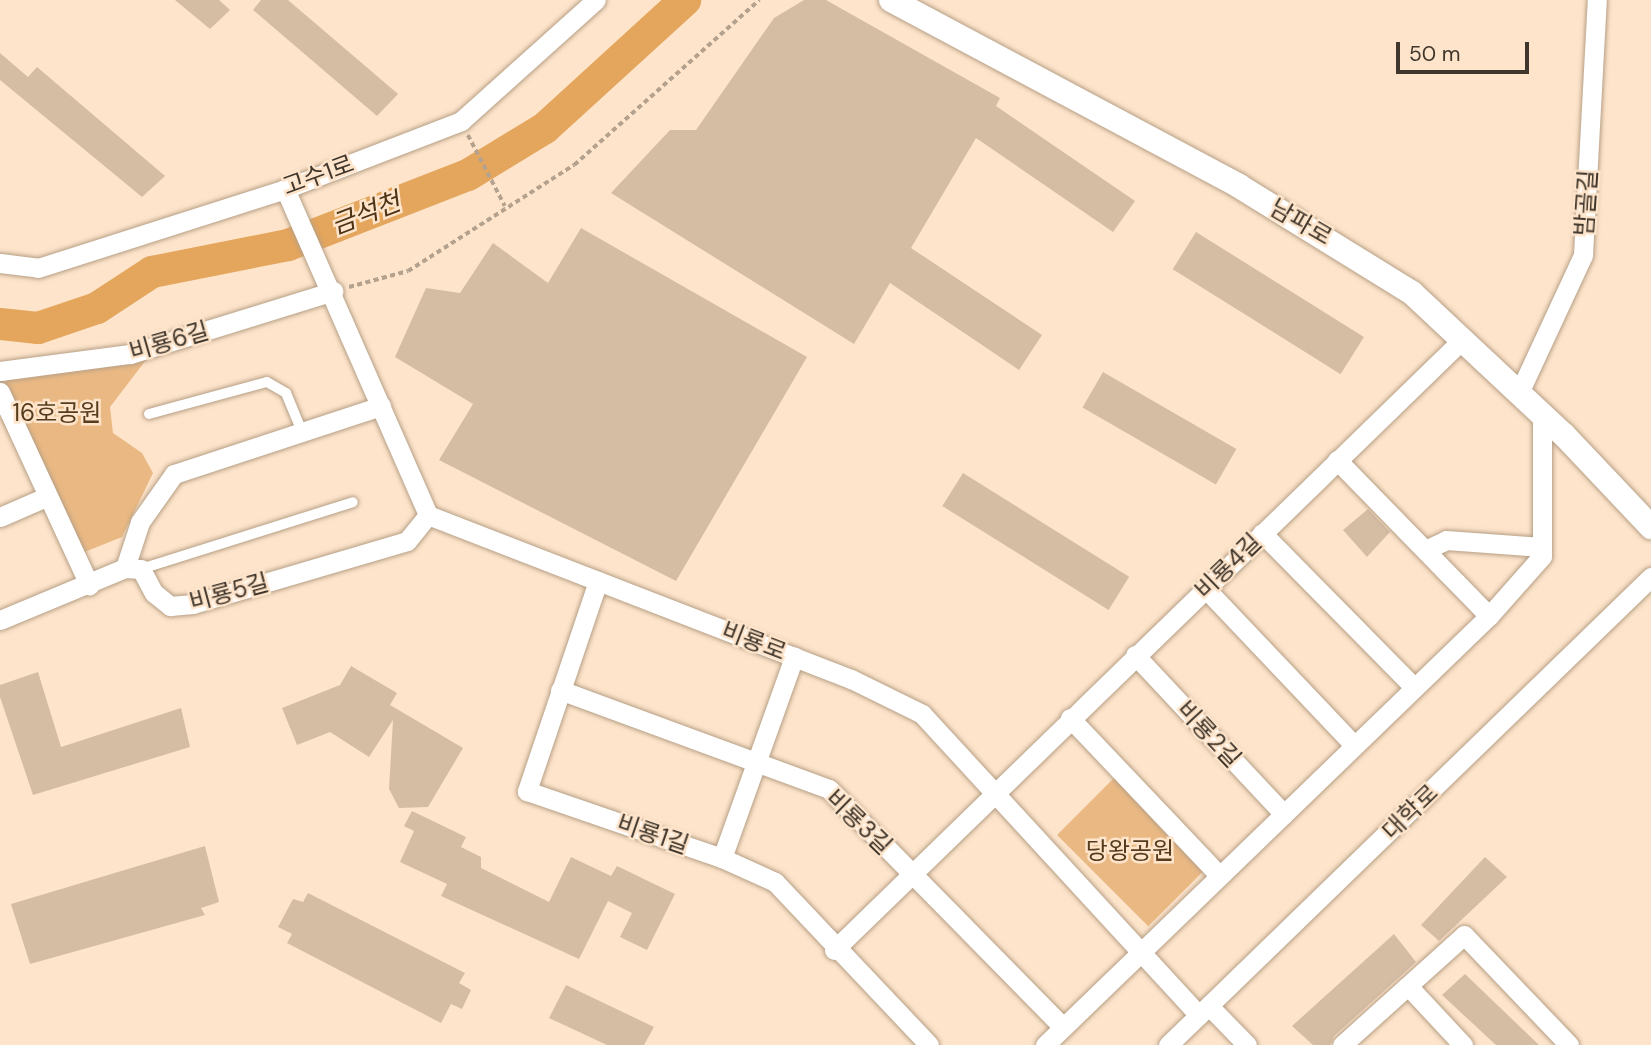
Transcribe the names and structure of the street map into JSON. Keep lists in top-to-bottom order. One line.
{"streets":{"street":["고수1로","밤골길","남파로","비룡6길","비룡4길","비룡5길","비룡로","비룡2길","대학로","비룡3길","비룡1길"]},"crossings":[["밤골길","남파로"],["남파로","비룡4길"],["비룡4길","비룡로"],["비룡4길","비룡2길"],["비룡4길","비룡3길"],["비룡4길","비룡1길"],["비룡5길","비룡로"],["비룡로","대학로"],["비룡로","비룡1길"],["비룡3길","비룡1길"]],"water":["금석천"],"parks":["16호공원","당왕공원"],"scale_bar":"50 m"}
